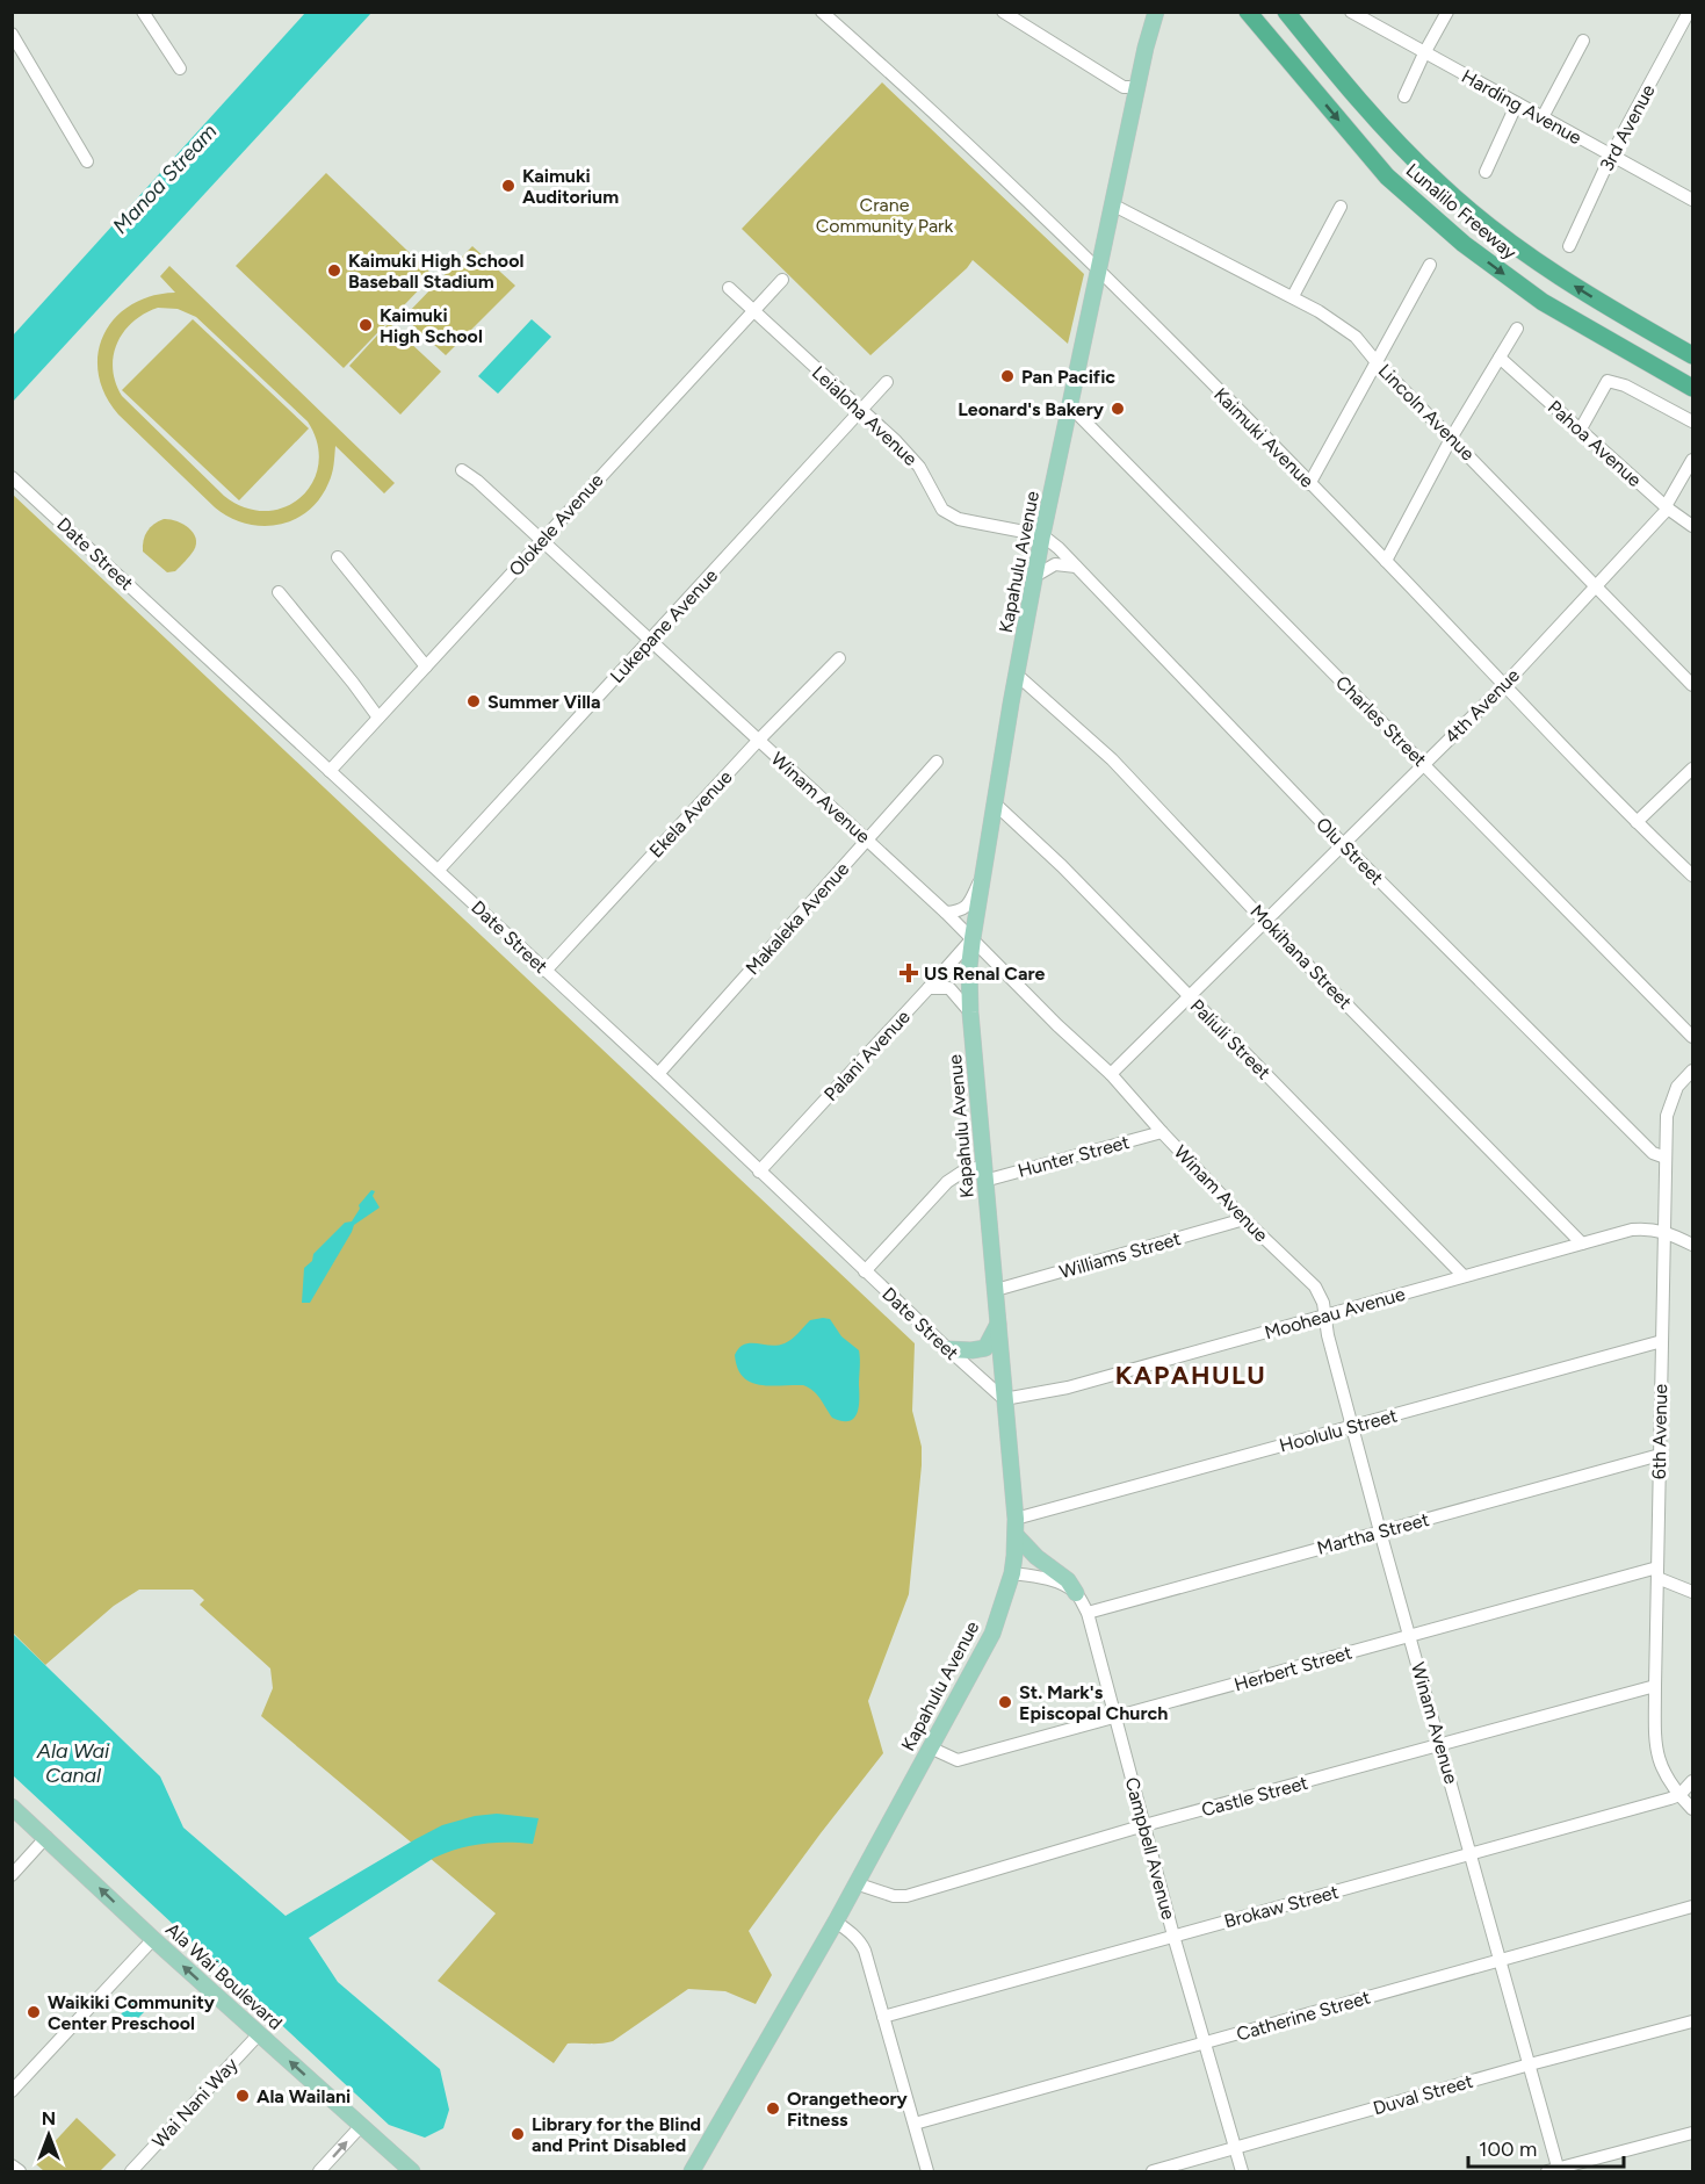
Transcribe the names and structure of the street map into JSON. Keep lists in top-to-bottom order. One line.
{"streets":{"highway":["Lunalilo Freeway"],"main road":["Kapahulu Avenue","Ala Wai Boulevard"],"street":["Harding Avenue","3rd Avenue","Lincoln Avenue","Leialoha Avenue","Kaimuki Avenue","Pahoa Avenue","Olokele Avenue","Date Street","Lukepane Avenue","4th Avenue","Charles Street","Winam Avenue","Ekela Avenue","Olu Street","Makaleka Avenue","Mokihana Street","Paliuli Street","Palani Avenue","Hunter Street","Williams Street","Mooheau Avenue","Hoolulu Street","6th Avenue","Martha Street","Herbert Street","Castle Street","Campbell Avenue","Brokaw Street","Catherine Street","Duval Street","Wai Nani Way"]},"crossings":[["Harding Avenue","3rd Avenue"],["Lincoln Avenue","Kapahulu Avenue"],["Lincoln Avenue","4th Avenue"],["Leialoha Avenue","Olokele Avenue"],["Leialoha Avenue","Kapahulu Avenue"],["Leialoha Avenue","Lukepane Avenue"],["Leialoha Avenue","Olu Street"],["Kaimuki Avenue","Kapahulu Avenue"],["Kaimuki Avenue","4th Avenue"],["Pahoa Avenue","4th Avenue"],["Olokele Avenue","Date Street"],["Olokele Avenue","Winam Avenue"],["Date Street","Kapahulu Avenue"],["Date Street","Lukepane Avenue"],["Date Street","Ekela Avenue"],["Date Street","Makaleka Avenue"],["Date Street","Palani Avenue"],["Date Street","Hunter Street"],["Date Street","Mooheau Avenue"],["Kapahulu Avenue","Charles Street"],["Kapahulu Avenue","Winam Avenue"],["Kapahulu Avenue","Olu Street"],["Kapahulu Avenue","Mokihana Street"],["Kapahulu Avenue","Paliuli Street"],["Kapahulu Avenue","Palani Avenue"],["Kapahulu Avenue","Hunter Street"],["Kapahulu Avenue","Williams Street"],["Kapahulu Avenue","Mooheau Avenue"],["Kapahulu Avenue","Hoolulu Street"],["Kapahulu Avenue","Herbert Street"],["Kapahulu Avenue","Castle Street"],["Lukepane Avenue","Winam Avenue"],["4th Avenue","Charles Street"],["4th Avenue","Winam Avenue"],["4th Avenue","Olu Street"],["4th Avenue","Mokihana Street"],["4th Avenue","Paliuli Street"],["Winam Avenue","Ekela Avenue"],["Winam Avenue","Makaleka Avenue"],["Winam Avenue","Palani Avenue"],["Winam Avenue","Hunter Street"],["Winam Avenue","Williams Street"],["Winam Avenue","Mooheau Avenue"],["Winam Avenue","Hoolulu Street"],["Winam Avenue","Martha Street"],["Winam Avenue","Herbert Street"],["Winam Avenue","Castle Street"],["Winam Avenue","Brokaw Street"],["Winam Avenue","Catherine Street"],["Winam Avenue","Duval Street"],["Olu Street","6th Avenue"],["Mokihana Street","Mooheau Avenue"],["Paliuli Street","Mooheau Avenue"],["Mooheau Avenue","6th Avenue"],["Hoolulu Street","6th Avenue"],["6th Avenue","Martha Street"],["6th Avenue","Herbert Street"],["6th Avenue","Castle Street"],["6th Avenue","Brokaw Street"],["Martha Street","Campbell Avenue"],["Herbert Street","Campbell Avenue"],["Castle Street","Campbell Avenue"],["Campbell Avenue","Brokaw Street"],["Campbell Avenue","Catherine Street"],["Campbell Avenue","Duval Street"],["Ala Wai Boulevard","Wai Nani Way"]],"one_way":["Ala Wai Boulevard"],"districts":["KAPAHULU"],"water":["Manoa Stream","Ala Wai Canal"],"parks":["Crane Community Park"],"places":{"other":["Kaimuki Auditorium","Kaimuki High School Baseball Stadium","Kaimuki High School","Pan Pacific","Leonard's Bakery","Summer Villa","St. Mark's Episcopal Church","Waikiki Community Center Preschool","Ala Wailani","Orangetheory Fitness","Library for the Blind and Print Disabled"],"health":["US Renal Care"]},"scale_bar":"100 m","north":"top"}
